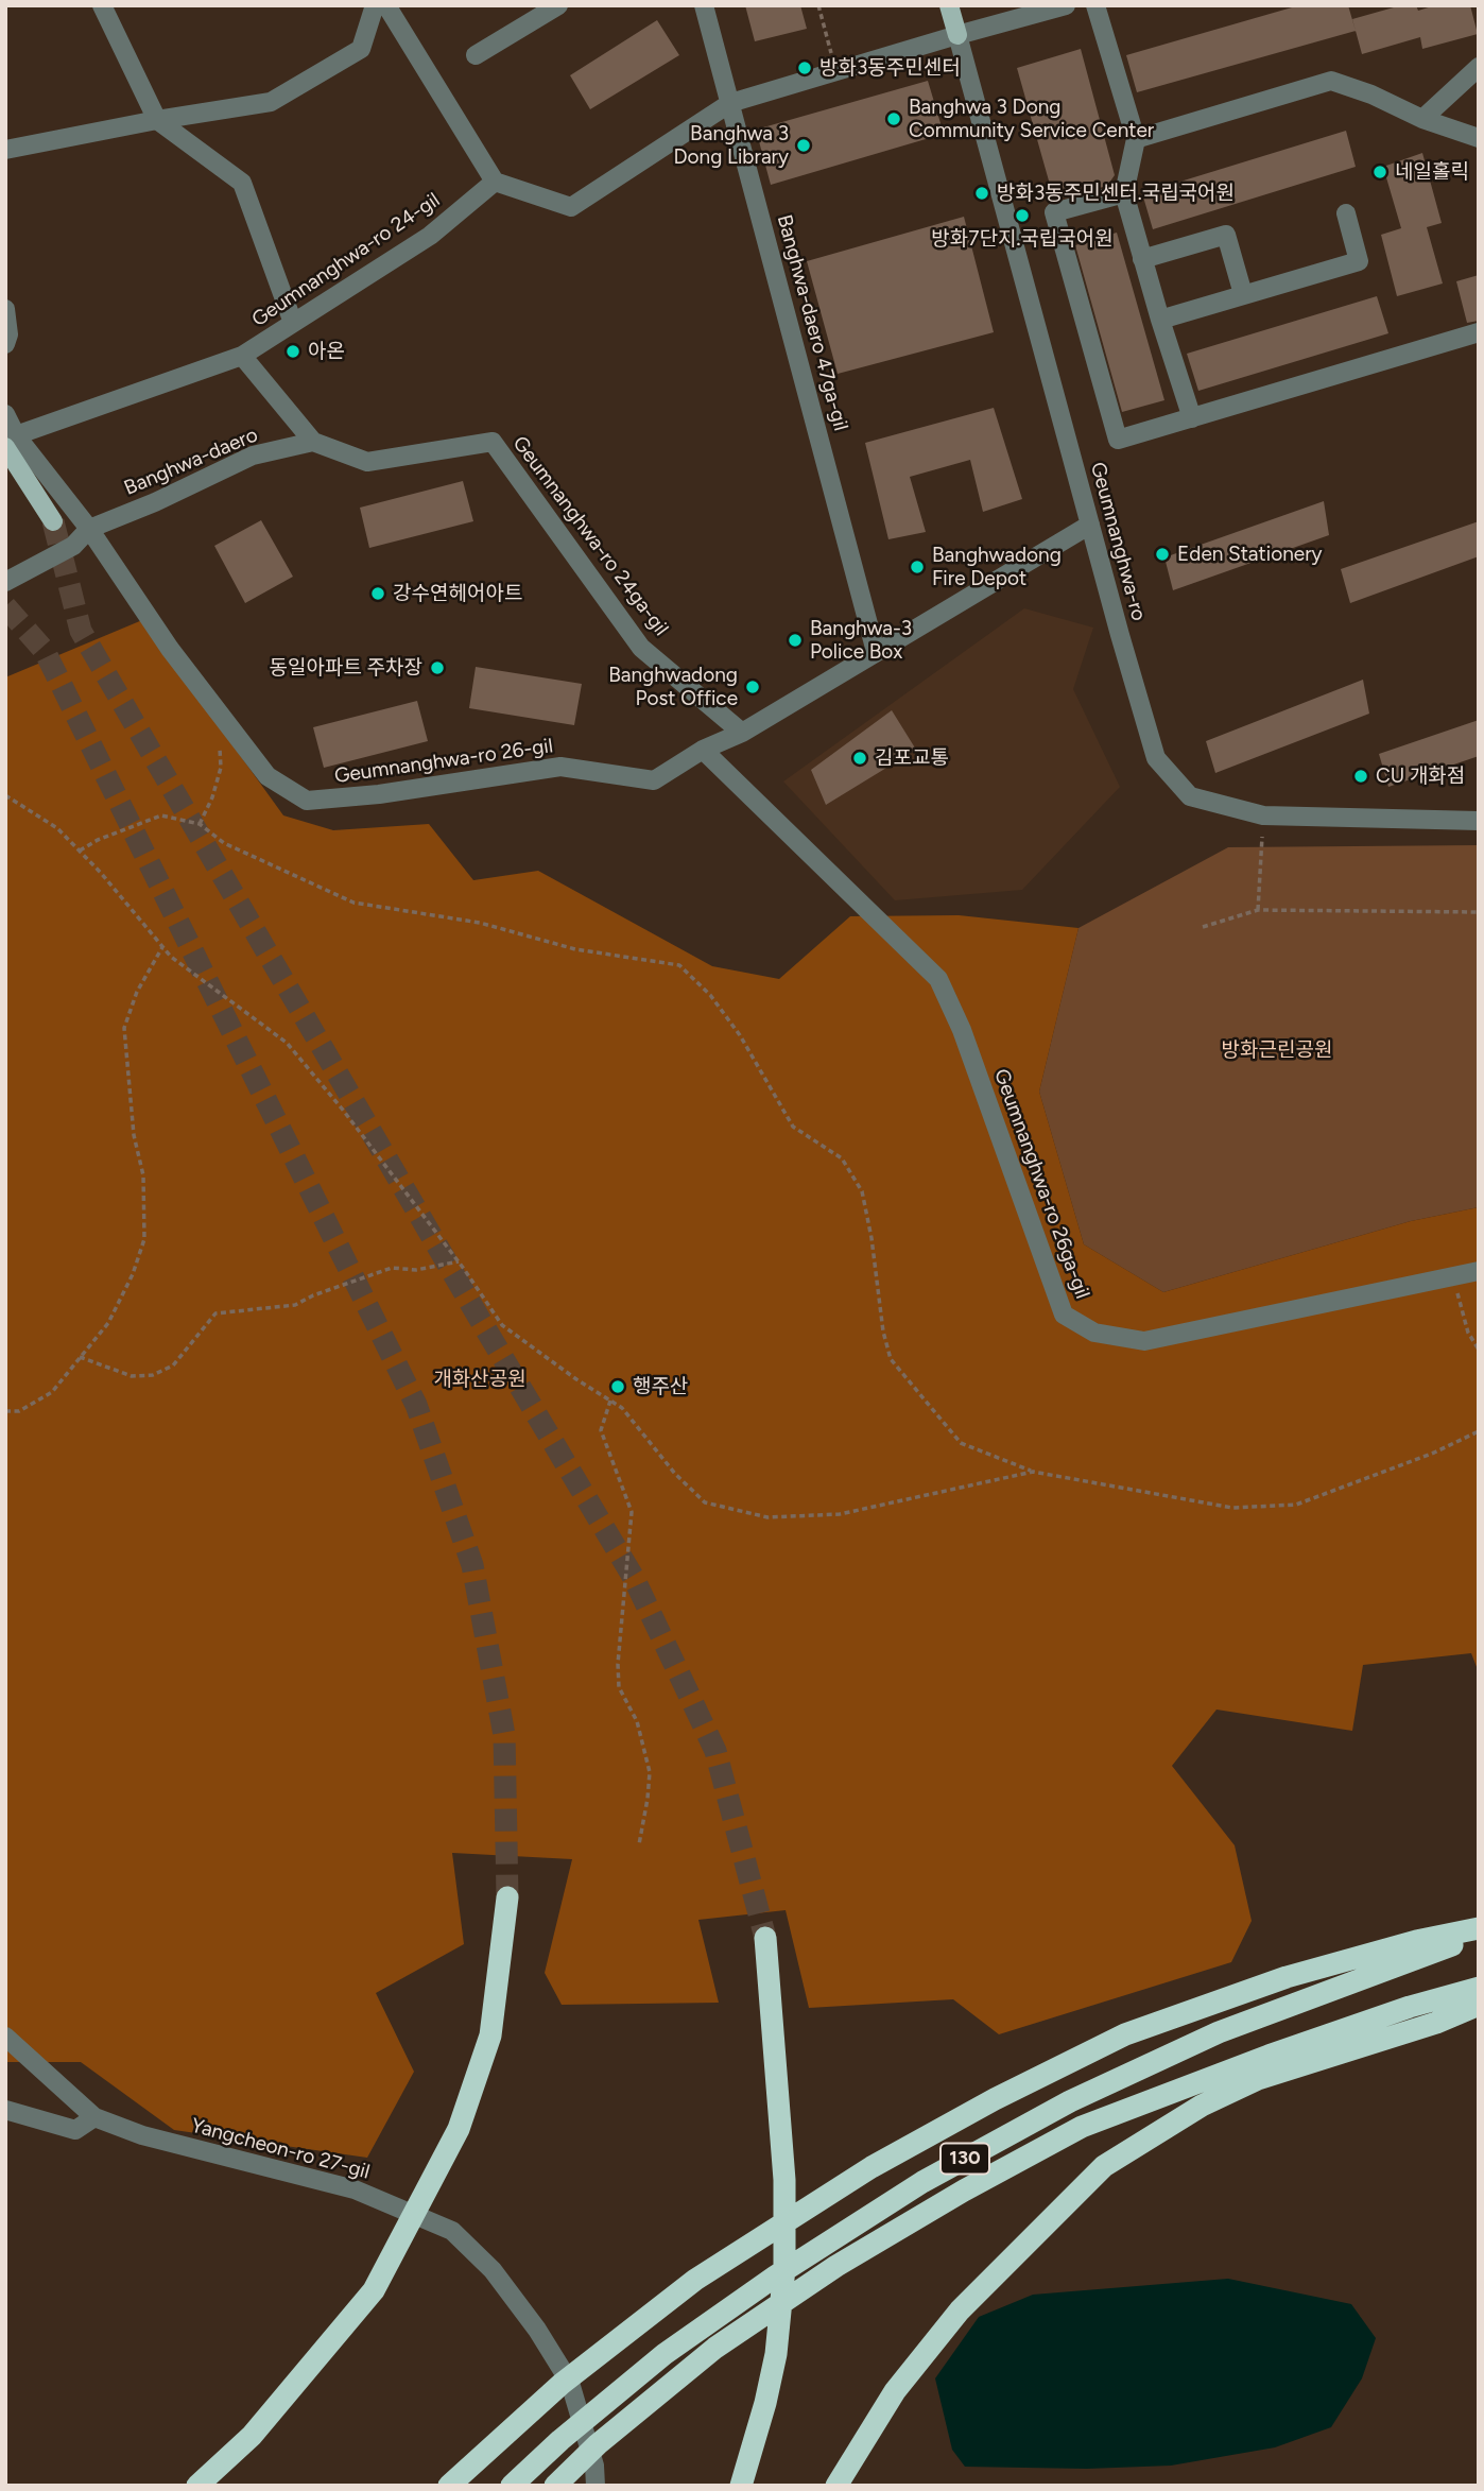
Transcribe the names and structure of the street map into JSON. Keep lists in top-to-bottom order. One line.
{"streets":{"highway":["130"],"main road":["Geumnanghwa-ro"],"street":["Geumnanghwa-ro 24-gil","Banghwa-daero 47ga-gil","Banghwa-daero","Geumnanghwa-ro 24ga-gil","Geumnanghwa-ro 26-gil","Geumnanghwa-ro 26ga-gil","Yangcheon-ro 27-gil"]},"crossings":[["Geumnanghwa-ro 24-gil","Geumnanghwa-ro 24ga-gil"],["Banghwa-daero 47ga-gil","Geumnanghwa-ro 26-gil"],["Banghwa-daero","Geumnanghwa-ro 24ga-gil"],["Banghwa-daero","Geumnanghwa-ro 26-gil"],["Geumnanghwa-ro 24ga-gil","Geumnanghwa-ro 26-gil"],["Geumnanghwa-ro","Geumnanghwa-ro 26-gil"],["Geumnanghwa-ro 26-gil","Geumnanghwa-ro 26ga-gil"]],"parks":["방화근린공원","개화산공원"],"places":["방화3동주민센터","Banghwa 3 Dong Community Service Center","Banghwa 3 Dong Library","네일홀릭","방화3동주민센터.국립국어원","방화7단지.국립국어원","아온","Eden Stationery","Banghwadong Fire Depot","강수연헤어아트","Banghwa-3 Police Box","동일아파트 주차장","Banghwadong Post Office","김포교통","CU 개화점","행주산"]}
